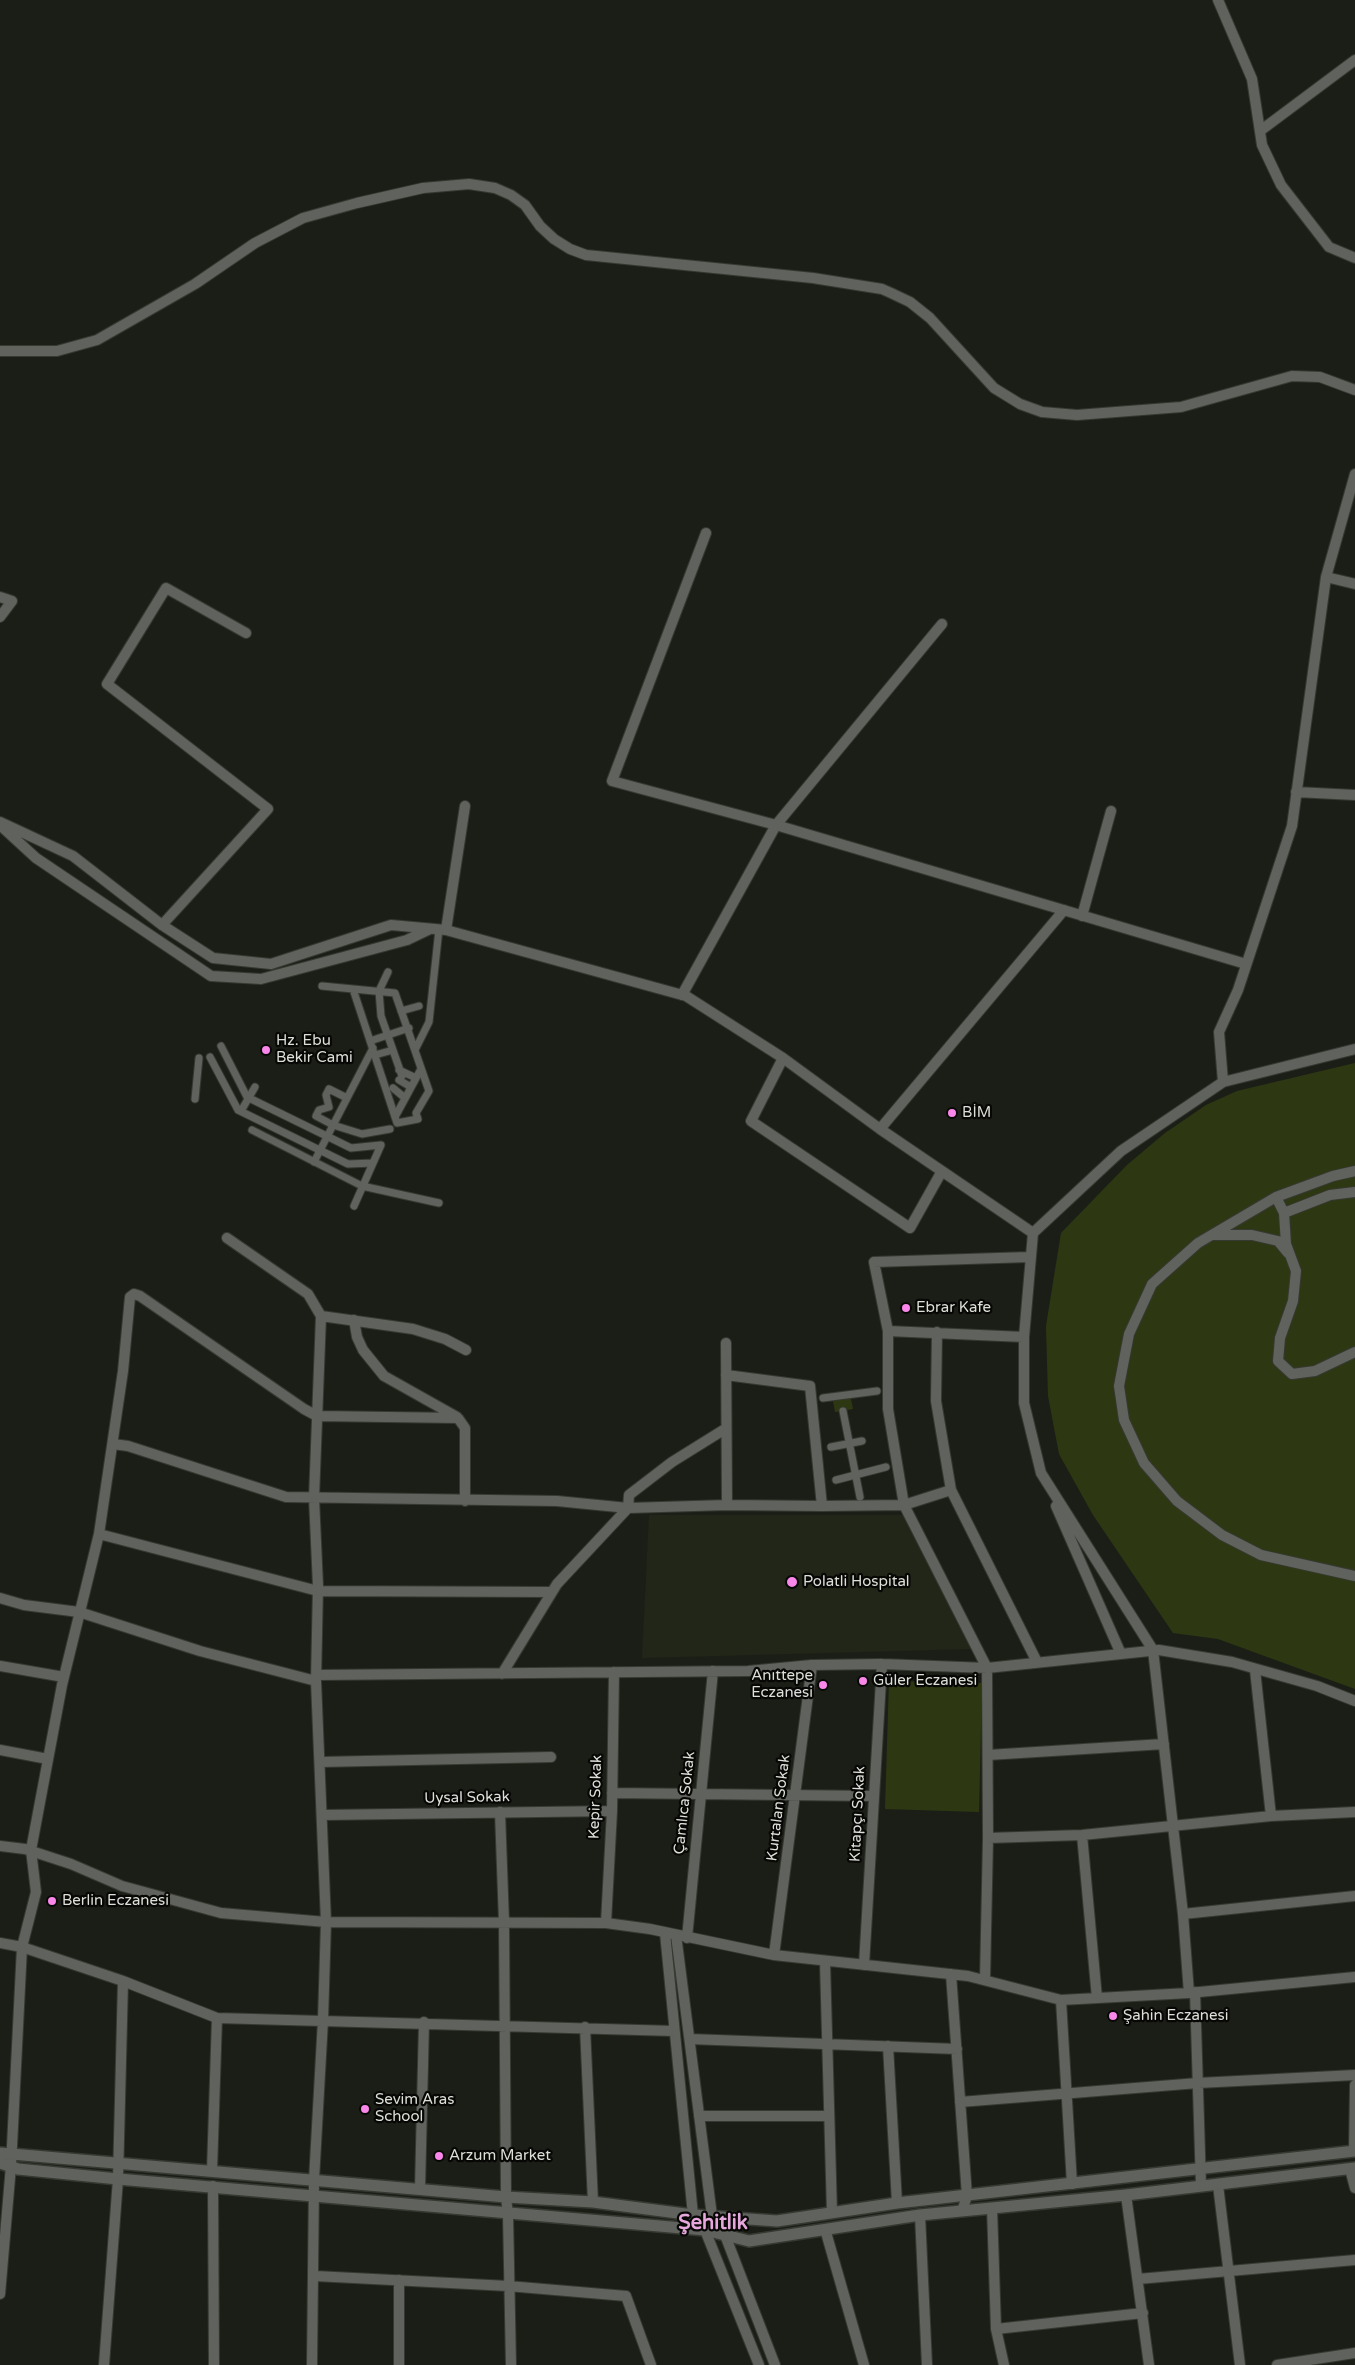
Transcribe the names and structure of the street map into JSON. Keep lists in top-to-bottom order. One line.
{"streets":{"street":["Kepir Sokak","Uysal Sokak","Çamlıca Sokak","Kurtalan Sokak","Kitapçı Sokak"]},"crossings":[["Kepir Sokak","Uysal Sokak"]],"districts":["Şehitlik"],"places":["Hz. Ebu Bekir Cami","BİM","Ebrar Kafe","Polatli Hospital","Güler Eczanesi","Anıttepe Eczanesi","Berlin Eczanesi","Şahin Eczanesi","Sevim Aras School","Arzum Market"]}
